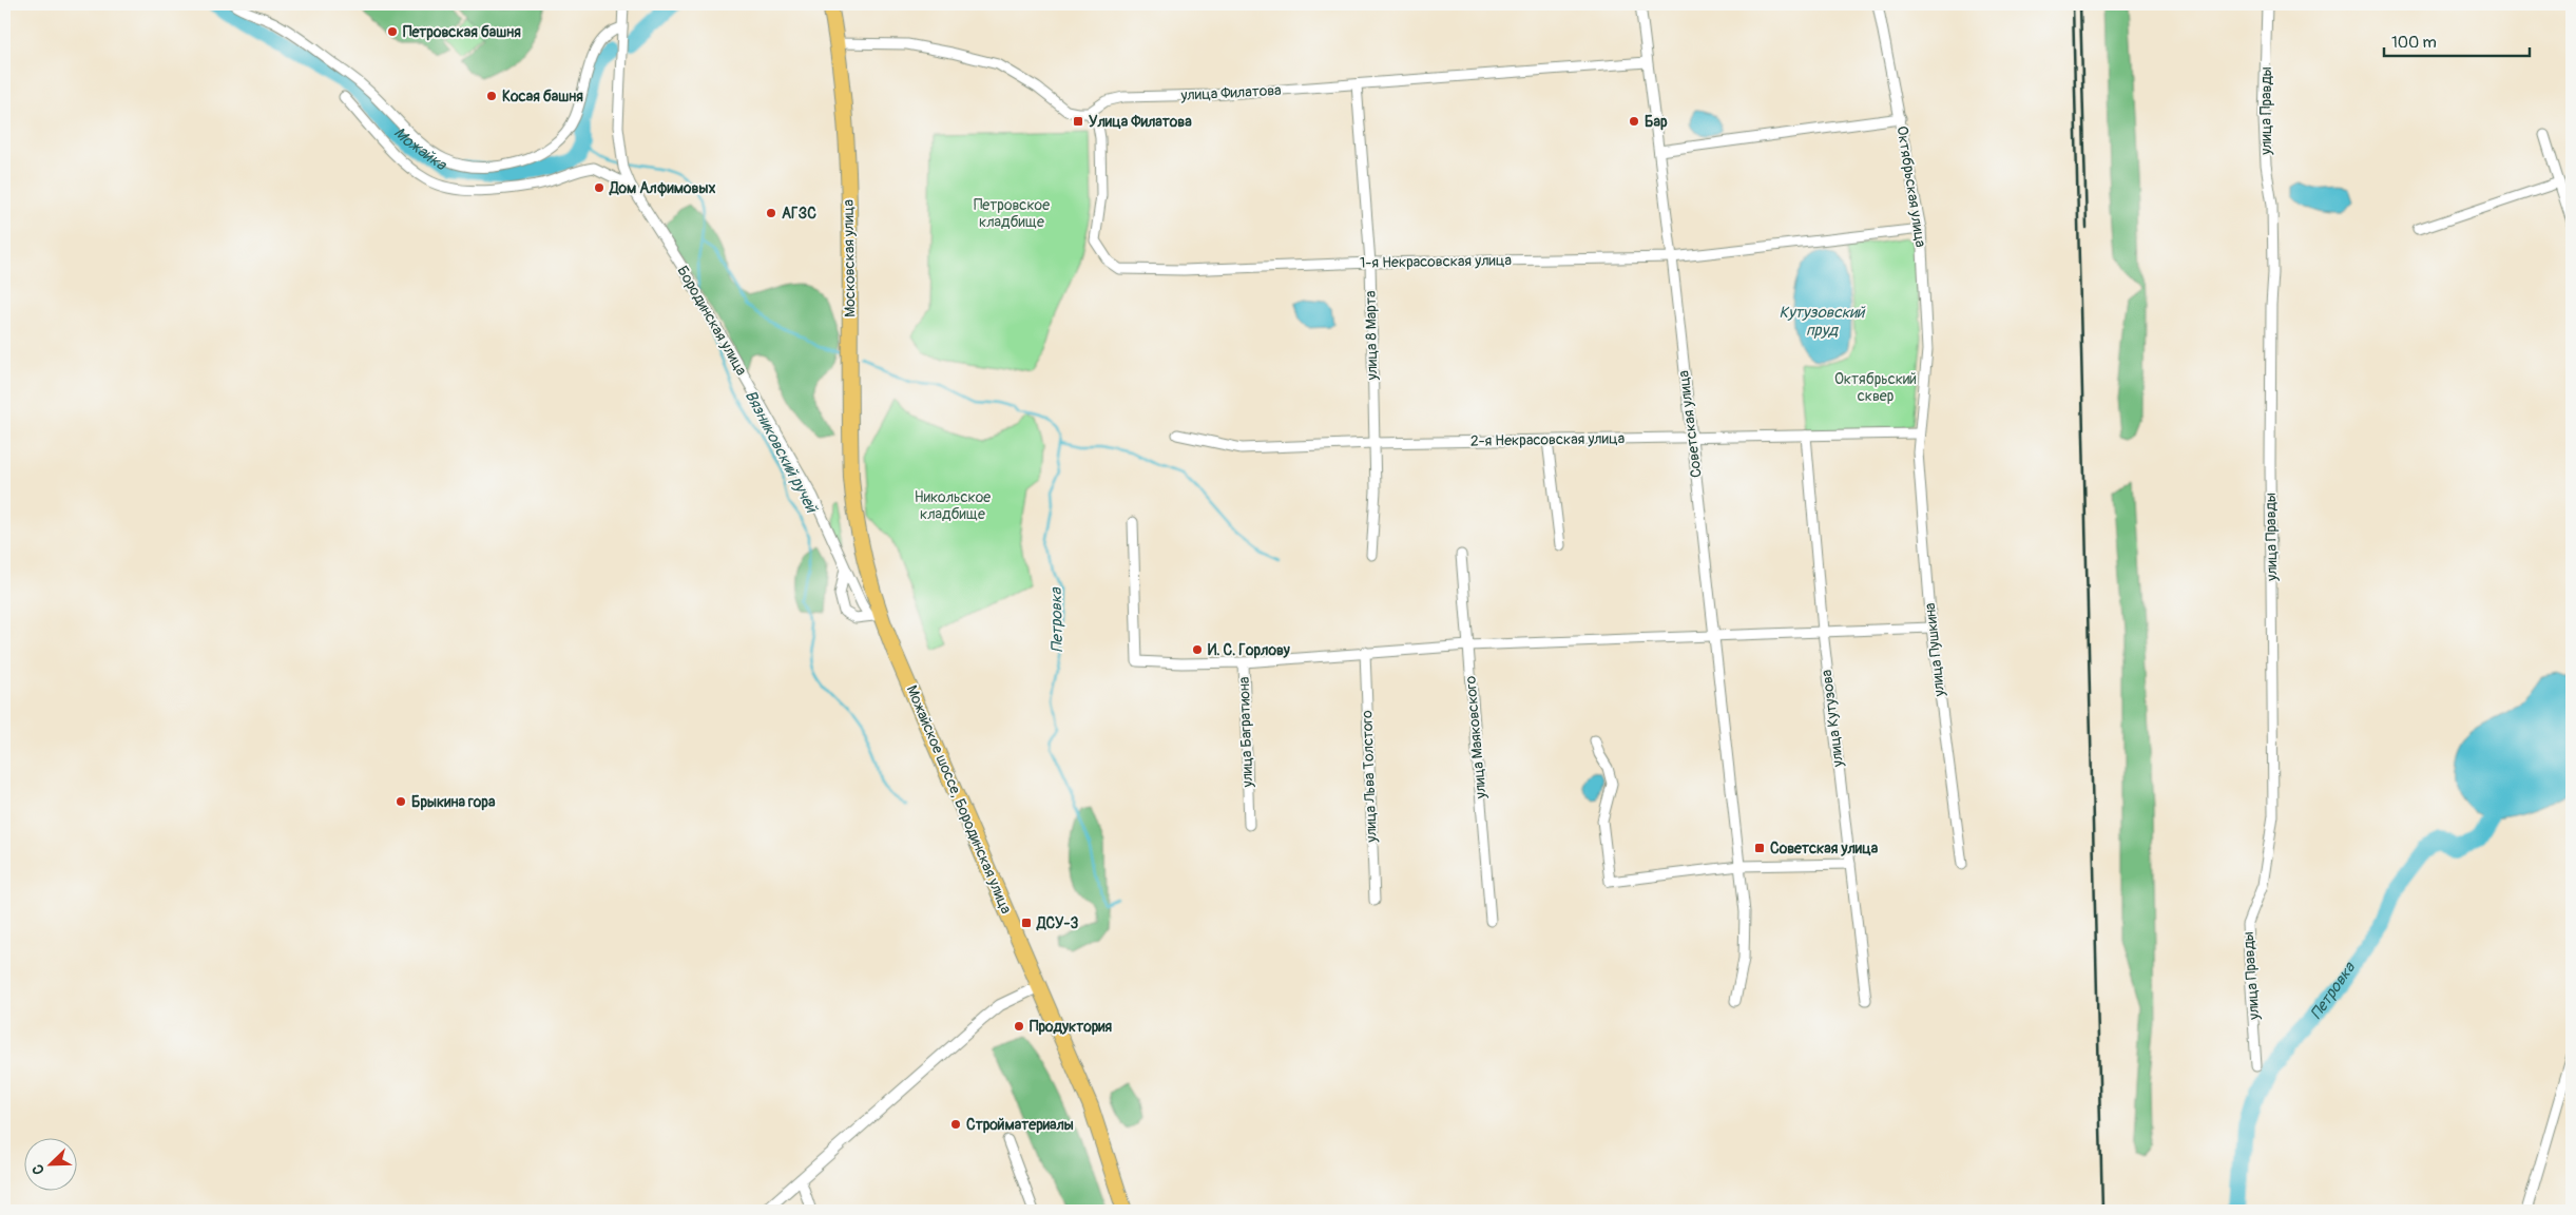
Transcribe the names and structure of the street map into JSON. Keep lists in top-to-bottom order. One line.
{"streets":{"main road":["Московская улица","Можайское шоссе, Бородинская улица"],"street":["улица Филатова","улица Правды","Октябрьская улица","1-я Некрасовская улица","Бородинская улица","улица 8 Марта","Советская улица","2-я Некрасовская улица","улица Пушкина","улица Кутузова","улица Багратиона","улица Маяковского","улица Льва Толстого"]},"crossings":[["улица Филатова","1-я Некрасовская улица"],["улица Филатова","улица 8 Марта"],["улица Филатова","Советская улица"],["Октябрьская улица","1-я Некрасовская улица"],["Октябрьская улица","2-я Некрасовская улица"],["Октябрьская улица","улица Пушкина"],["Московская улица","Можайское шоссе, Бородинская улица"],["1-я Некрасовская улица","улица 8 Марта"],["1-я Некрасовская улица","Советская улица"],["Бородинская улица","Можайское шоссе, Бородинская улица"],["улица 8 Марта","2-я Некрасовская улица"],["Советская улица","2-я Некрасовская улица"],["2-я Некрасовская улица","улица Пушкина"],["2-я Некрасовская улица","улица Кутузова"]],"water":["Можайка","Кутузовский пруд","Вязниковский ручей","Петровка"],"parks":["Петровское кладбище","Октябрьский сквер","Никольское кладбище"],"places":{"other":["Петровская башня","Косая башня","Бар","Дом Алфимовых","АГЗС","И. С. Горлову","Брыкина гора","Продуктория","Стройматериалы"],"transit":["Улица Филатова","Советская улица","ДСУ-3"]},"scale_bar":"100 m","north":"bottom left"}
